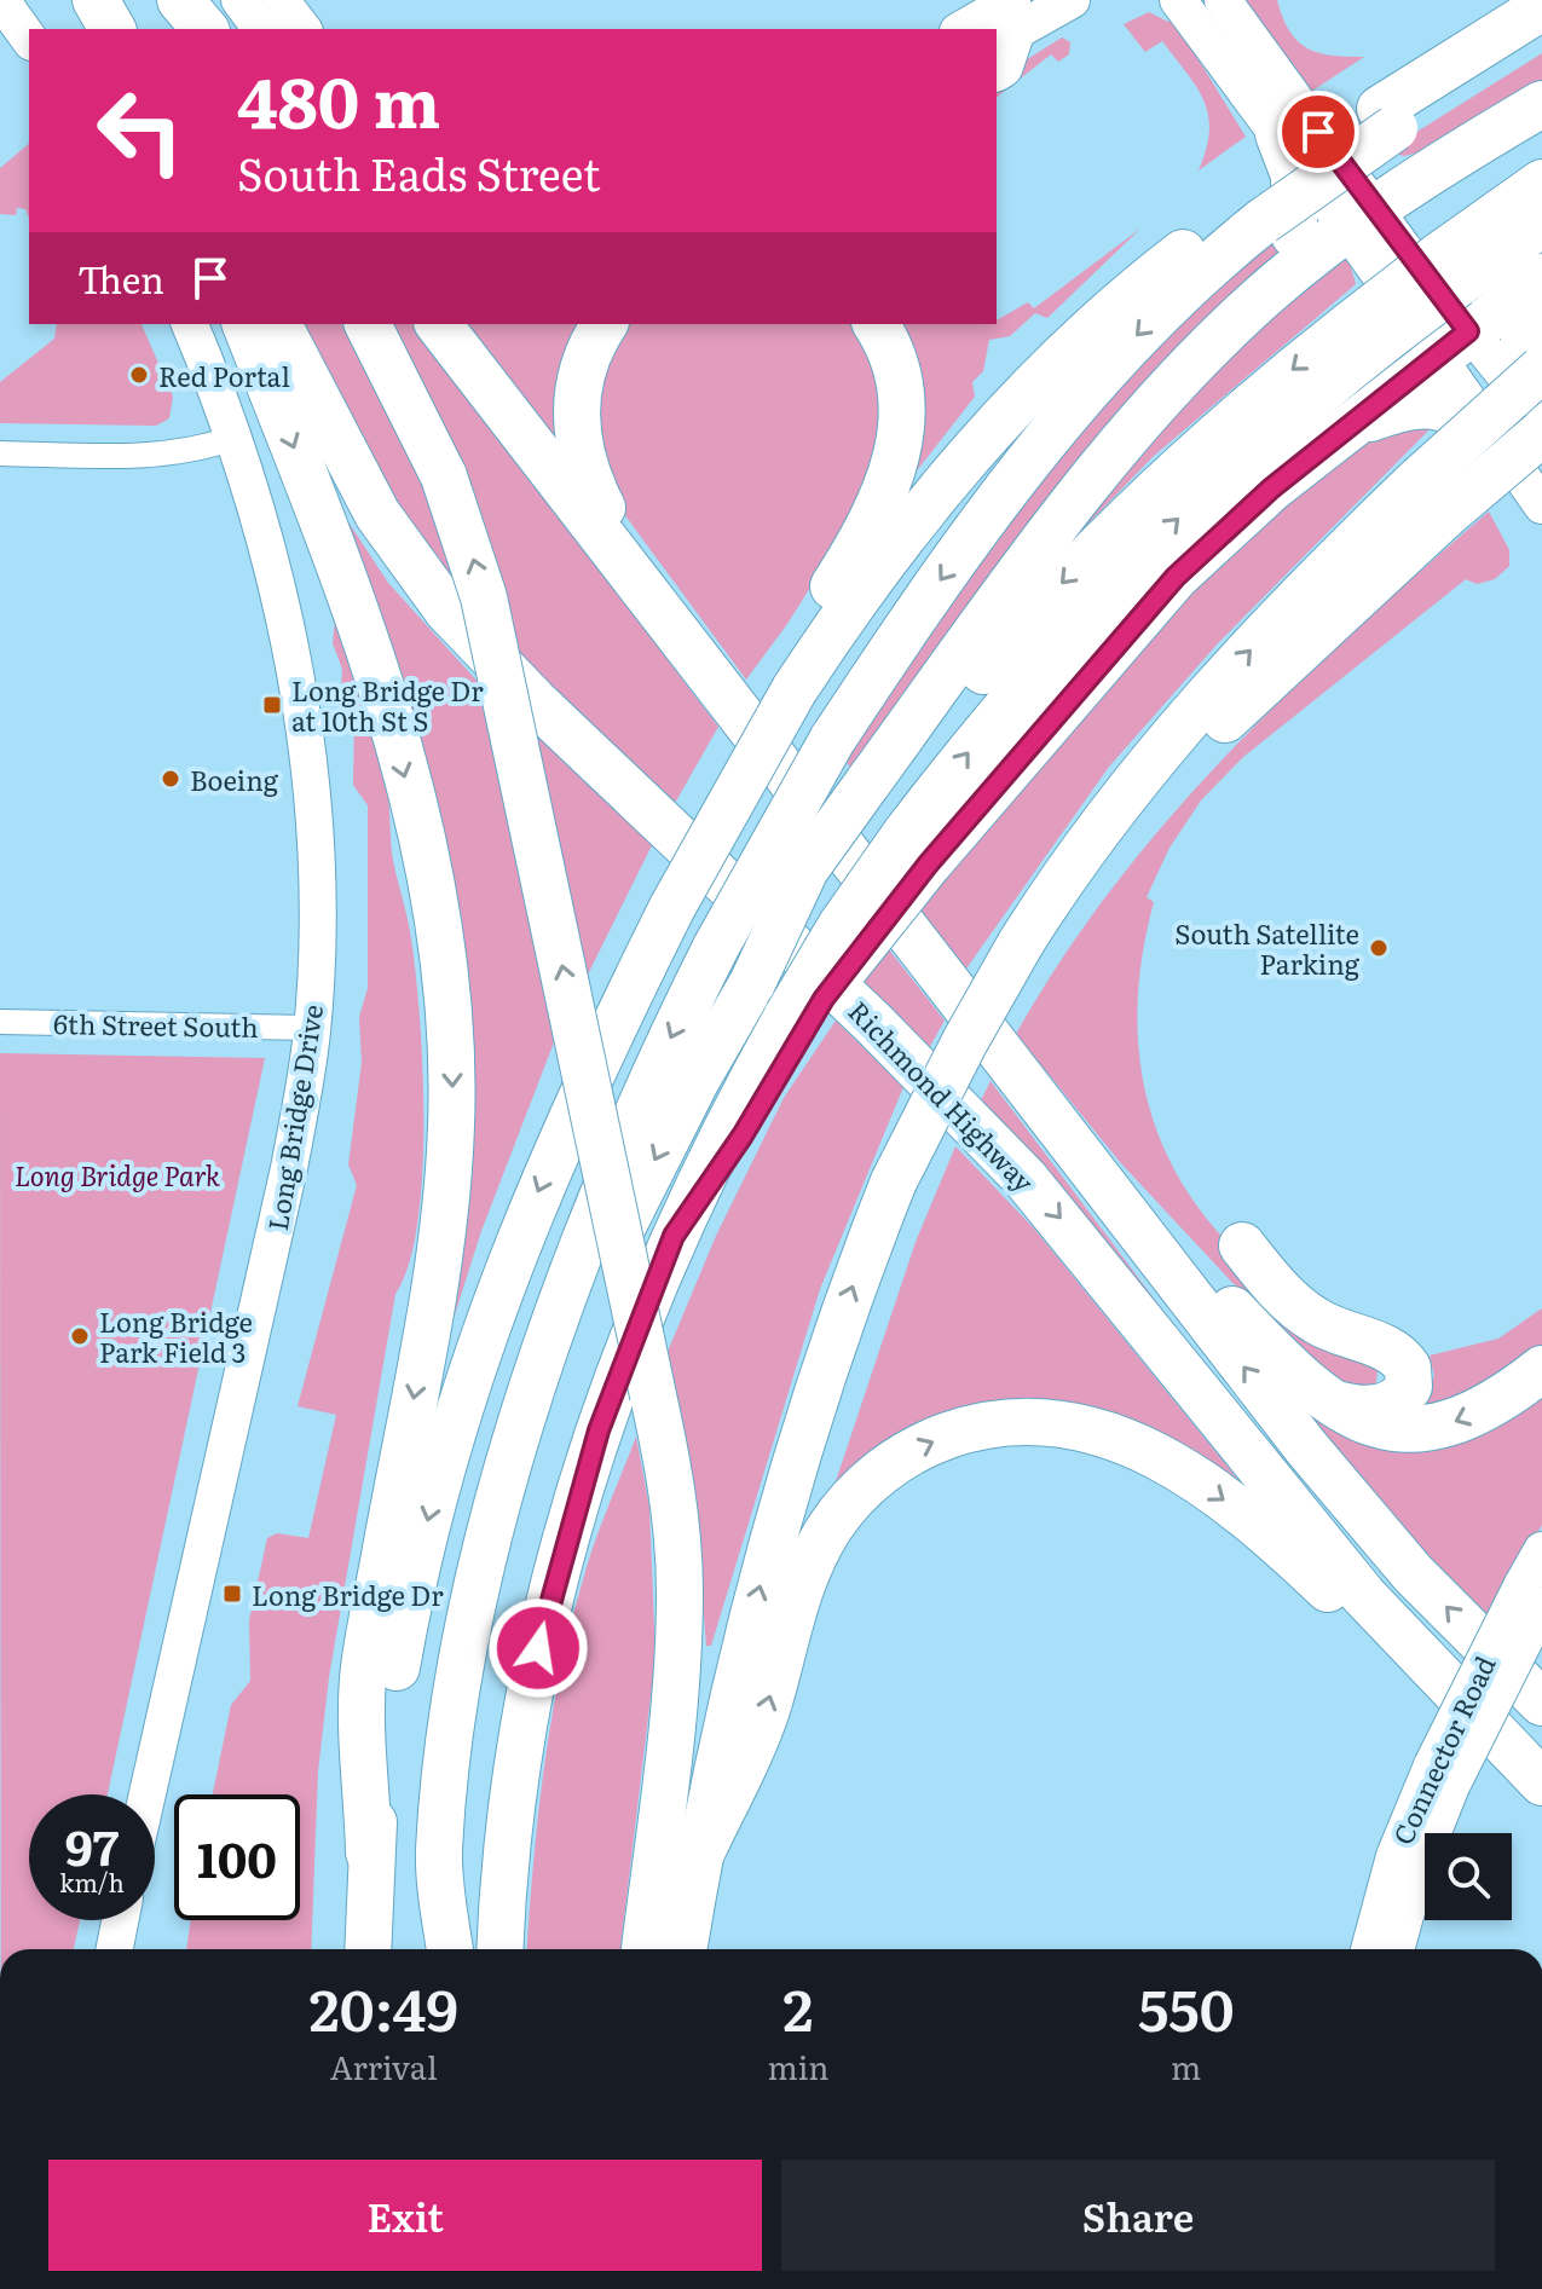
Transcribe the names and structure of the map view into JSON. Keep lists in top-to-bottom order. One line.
{"streets":{"highway":["Richmond Highway"],"street":["6th Street South","Long Bridge Drive","Connector Road"]},"crossings":[["6th Street South","Long Bridge Drive"]],"parks":["Long Bridge Park"],"places":{"other":["Red Portal","Boeing","South Satellite Parking","Long Bridge Park Field 3"],"transit":["Long Bridge Dr at 10th St S","Long Bridge Dr"]},"page":{"turn":["480 m","South Eads Street"],"then":"Then","speed":"97 km/h","limit":"100","eta":["20:49","Arrival","2","min","550","m"],"buttons":["Exit","Share"]}}
